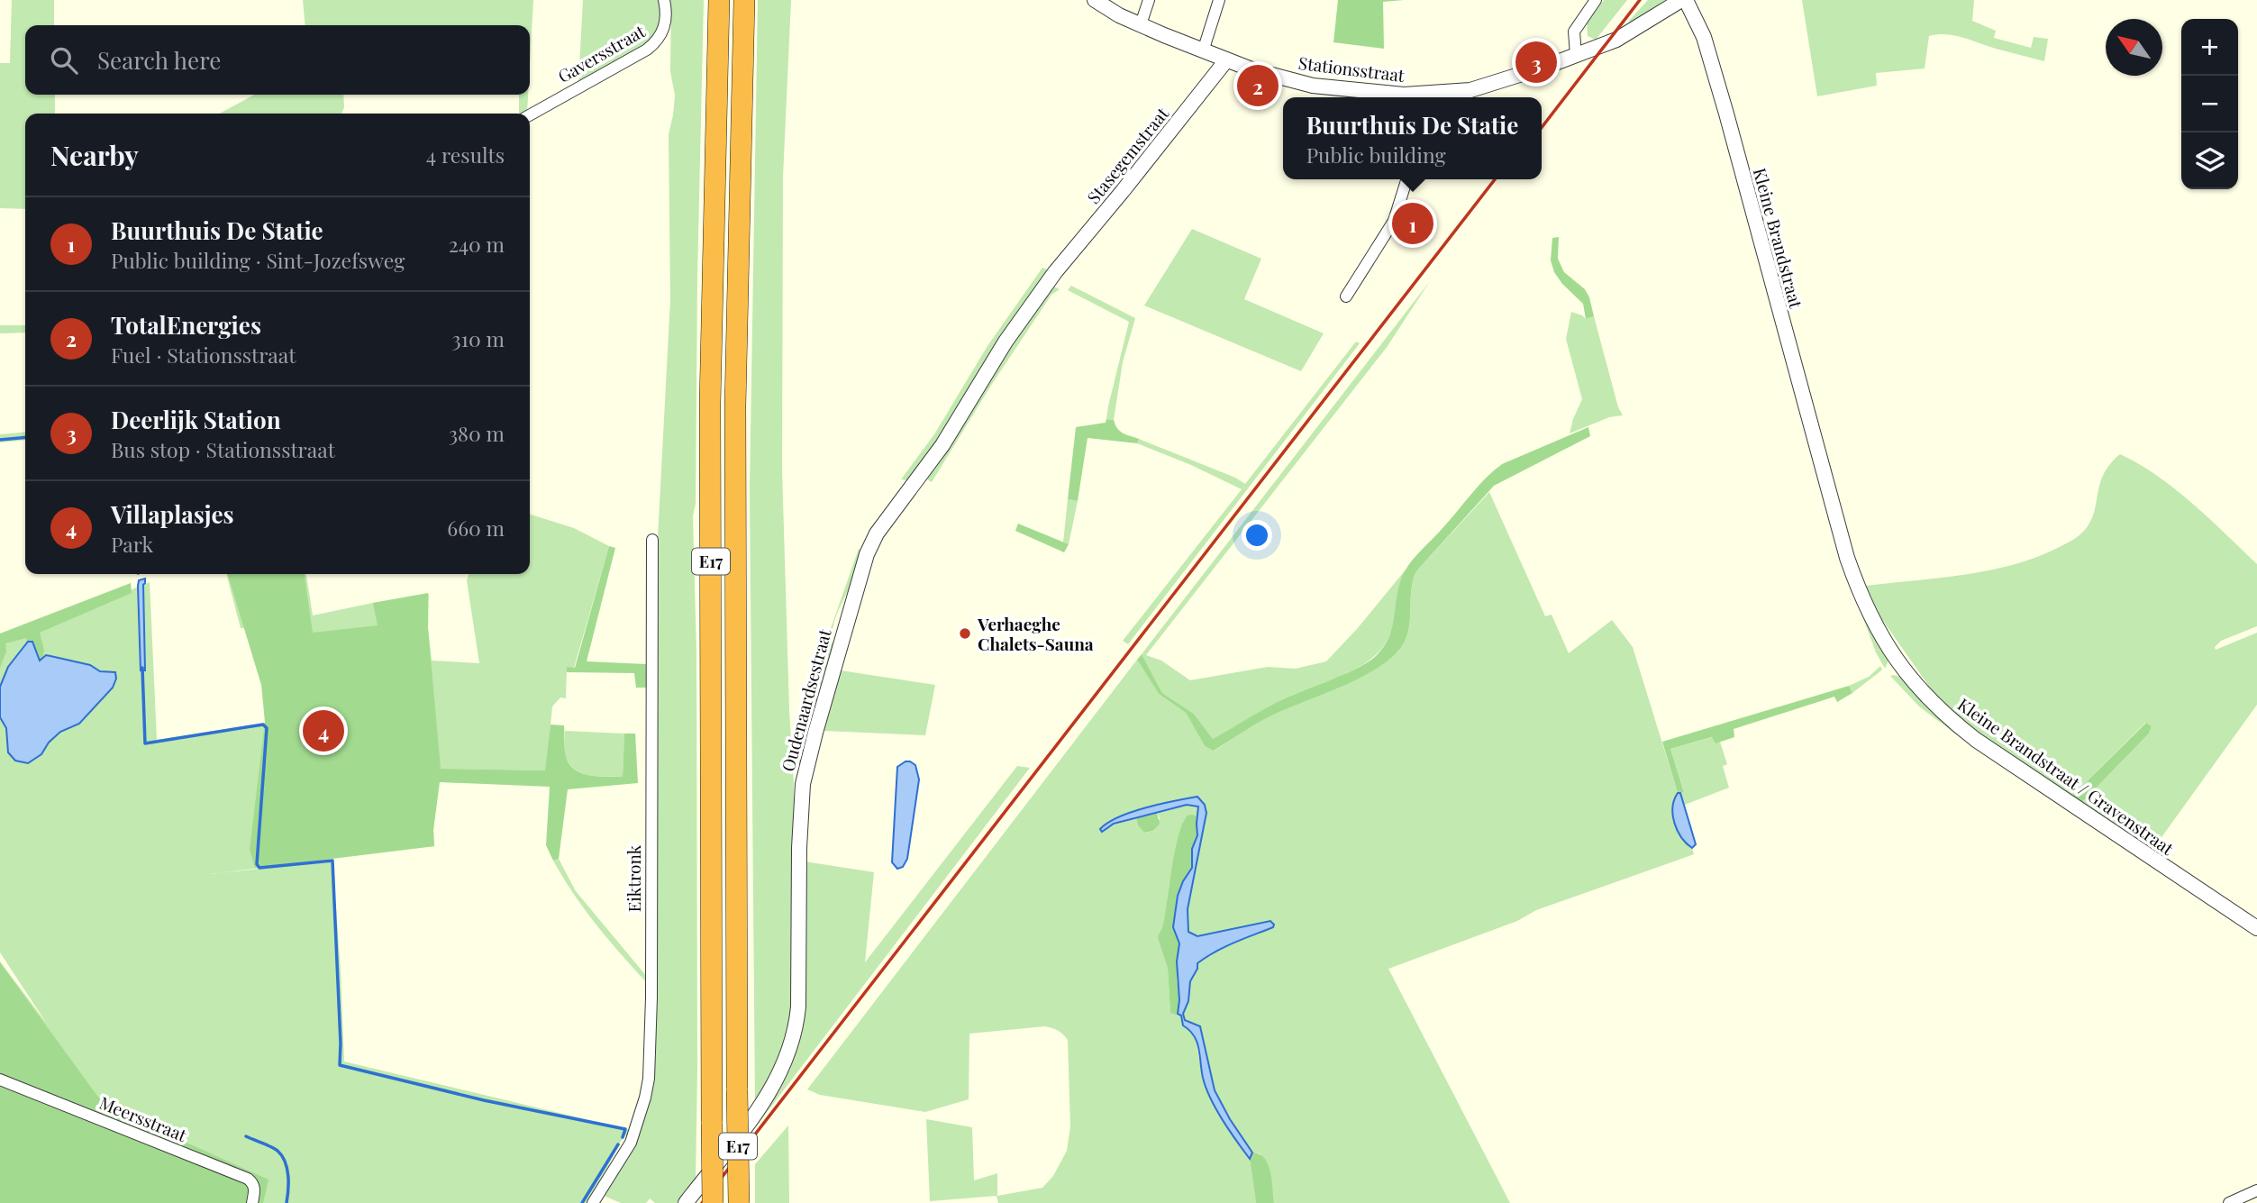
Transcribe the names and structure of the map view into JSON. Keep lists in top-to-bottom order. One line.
{"streets":{"highway":["E17"],"street":["Gaversstraat","Stationsstraat","Stasegemstraat","Kleine Brandstraat","Oudenaardsestraat","Kleine Brandstraat / Gravenstraat","Eiktronk","Meersstraat"]},"crossings":[["Stationsstraat","Stasegemstraat"],["Stationsstraat","Kleine Brandstraat"],["Stasegemstraat","Oudenaardsestraat"],["Kleine Brandstraat","Kleine Brandstraat / Gravenstraat"]],"places":["Verhaeghe Chalets-Sauna"],"north":"top left","page":{"map_buttons":["+","−"],"search":"Search here","pins":["3","2","1","4"],"popup":["Buurthuis De Statie","Public building"],"heading":["Nearby","4 results"],"list":[{"mark":"1","name":"Buurthuis De Statie","note":"Public building · Sint-Jozefsweg","value":"240 m"},{"mark":"2","name":"TotalEnergies","note":"Fuel · Stationsstraat","value":"310 m"},{"mark":"3","name":"Deerlijk Station","note":"Bus stop · Stationsstraat","value":"380 m"},{"mark":"4","name":"Villaplasjes","note":"Park","value":"660 m"}]}}
